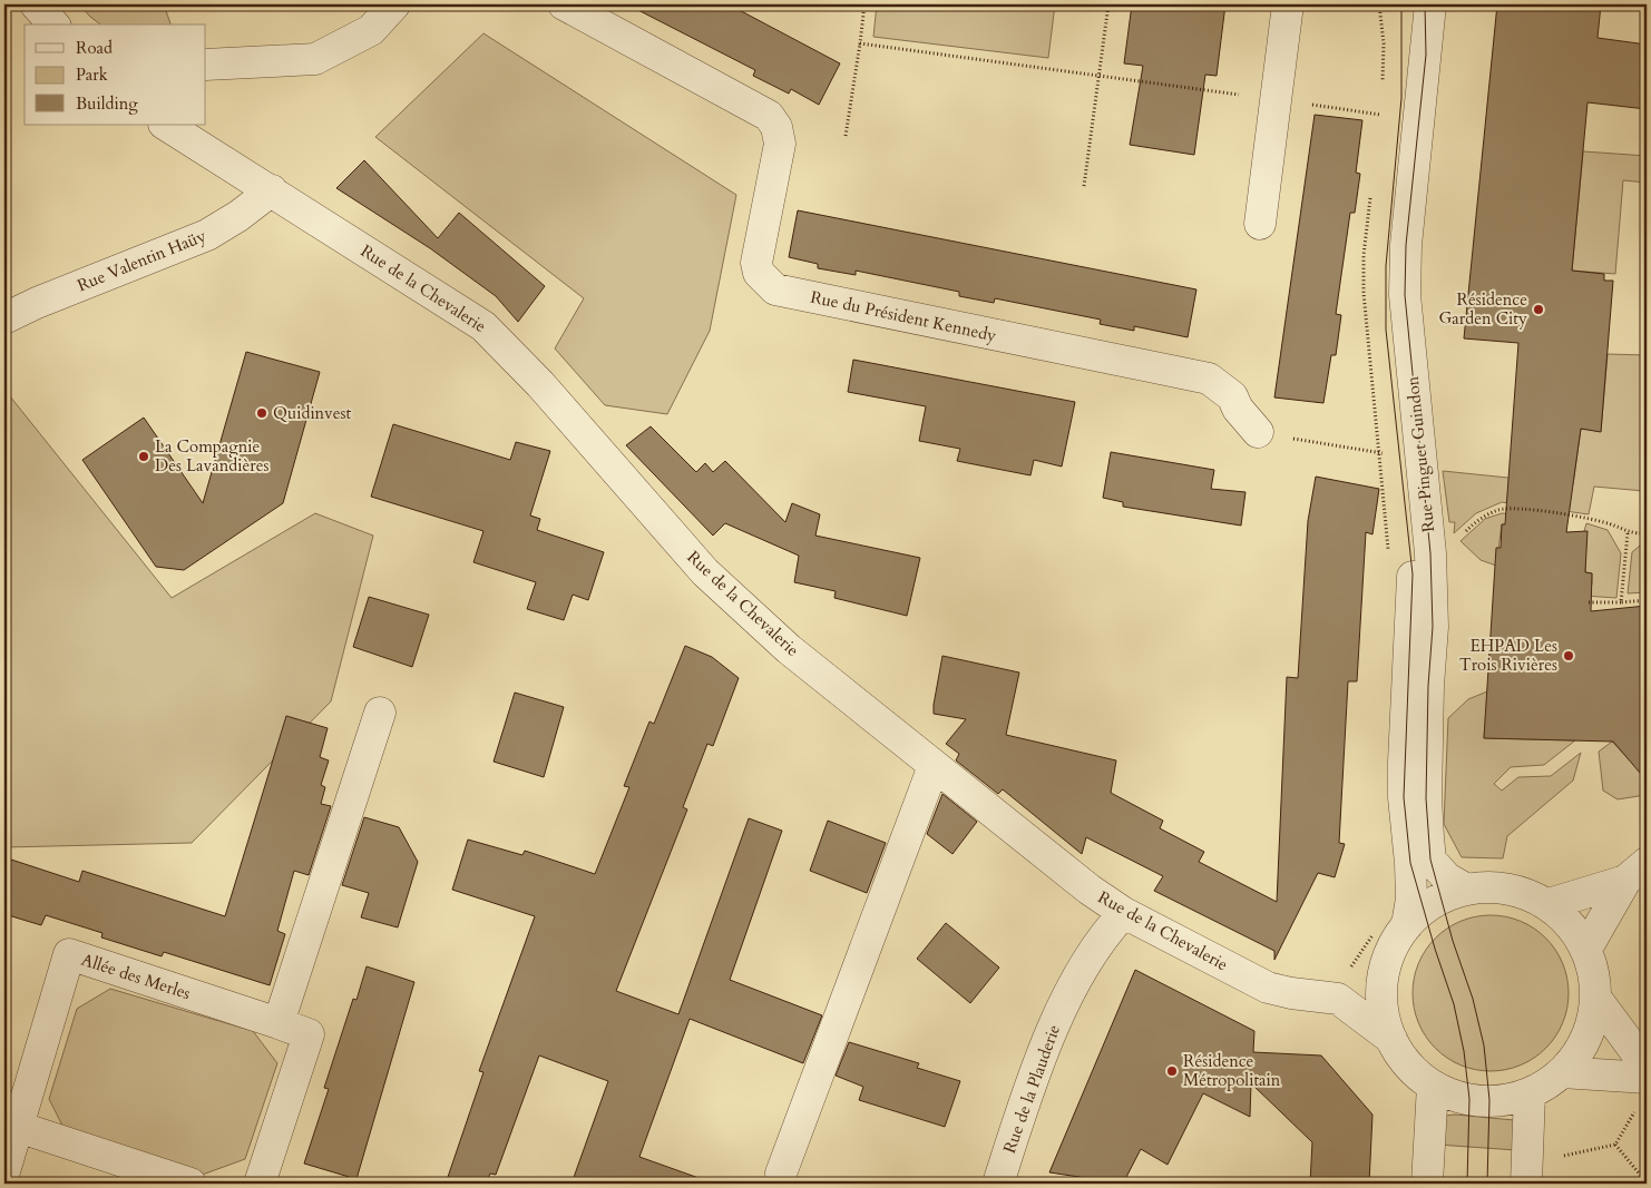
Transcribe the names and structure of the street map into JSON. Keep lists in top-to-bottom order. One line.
{"streets":{"street":["Rue Valentin Haüy","Rue de la Chevalerie","Rue du Président Kennedy","Rue Pinguet Guindon","Allée des Merles","Rue de la Plauderie"]},"crossings":[["Rue Valentin Haüy","Rue de la Chevalerie"],["Rue de la Chevalerie","Rue de la Plauderie"]],"places":["Résidence Garden City","Quidinvest","La Compagnie Des Lavandières","EHPAD Les Trois Rivières","Résidence Métropolitain"],"legend":["Road","Park","Building"]}
